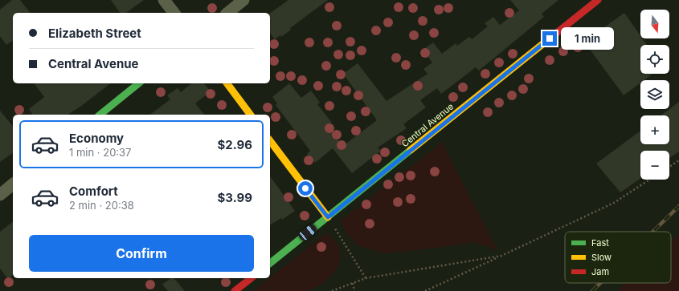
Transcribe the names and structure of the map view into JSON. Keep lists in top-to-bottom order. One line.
{"streets":{"street":["Central Avenue"]},"legend":["Fast","Slow","Jam"],"north":"bottom","page":{"map_buttons":["+","−"],"banner":["Elizabeth Street","Central Avenue"],"bubble":"1 min","list":[{"name":"Economy","note":"1 min · 20:37","value":"$2.96"},{"name":"Comfort","note":"2 min · 20:38","value":"$3.99"}],"buttons":"Confirm"}}
